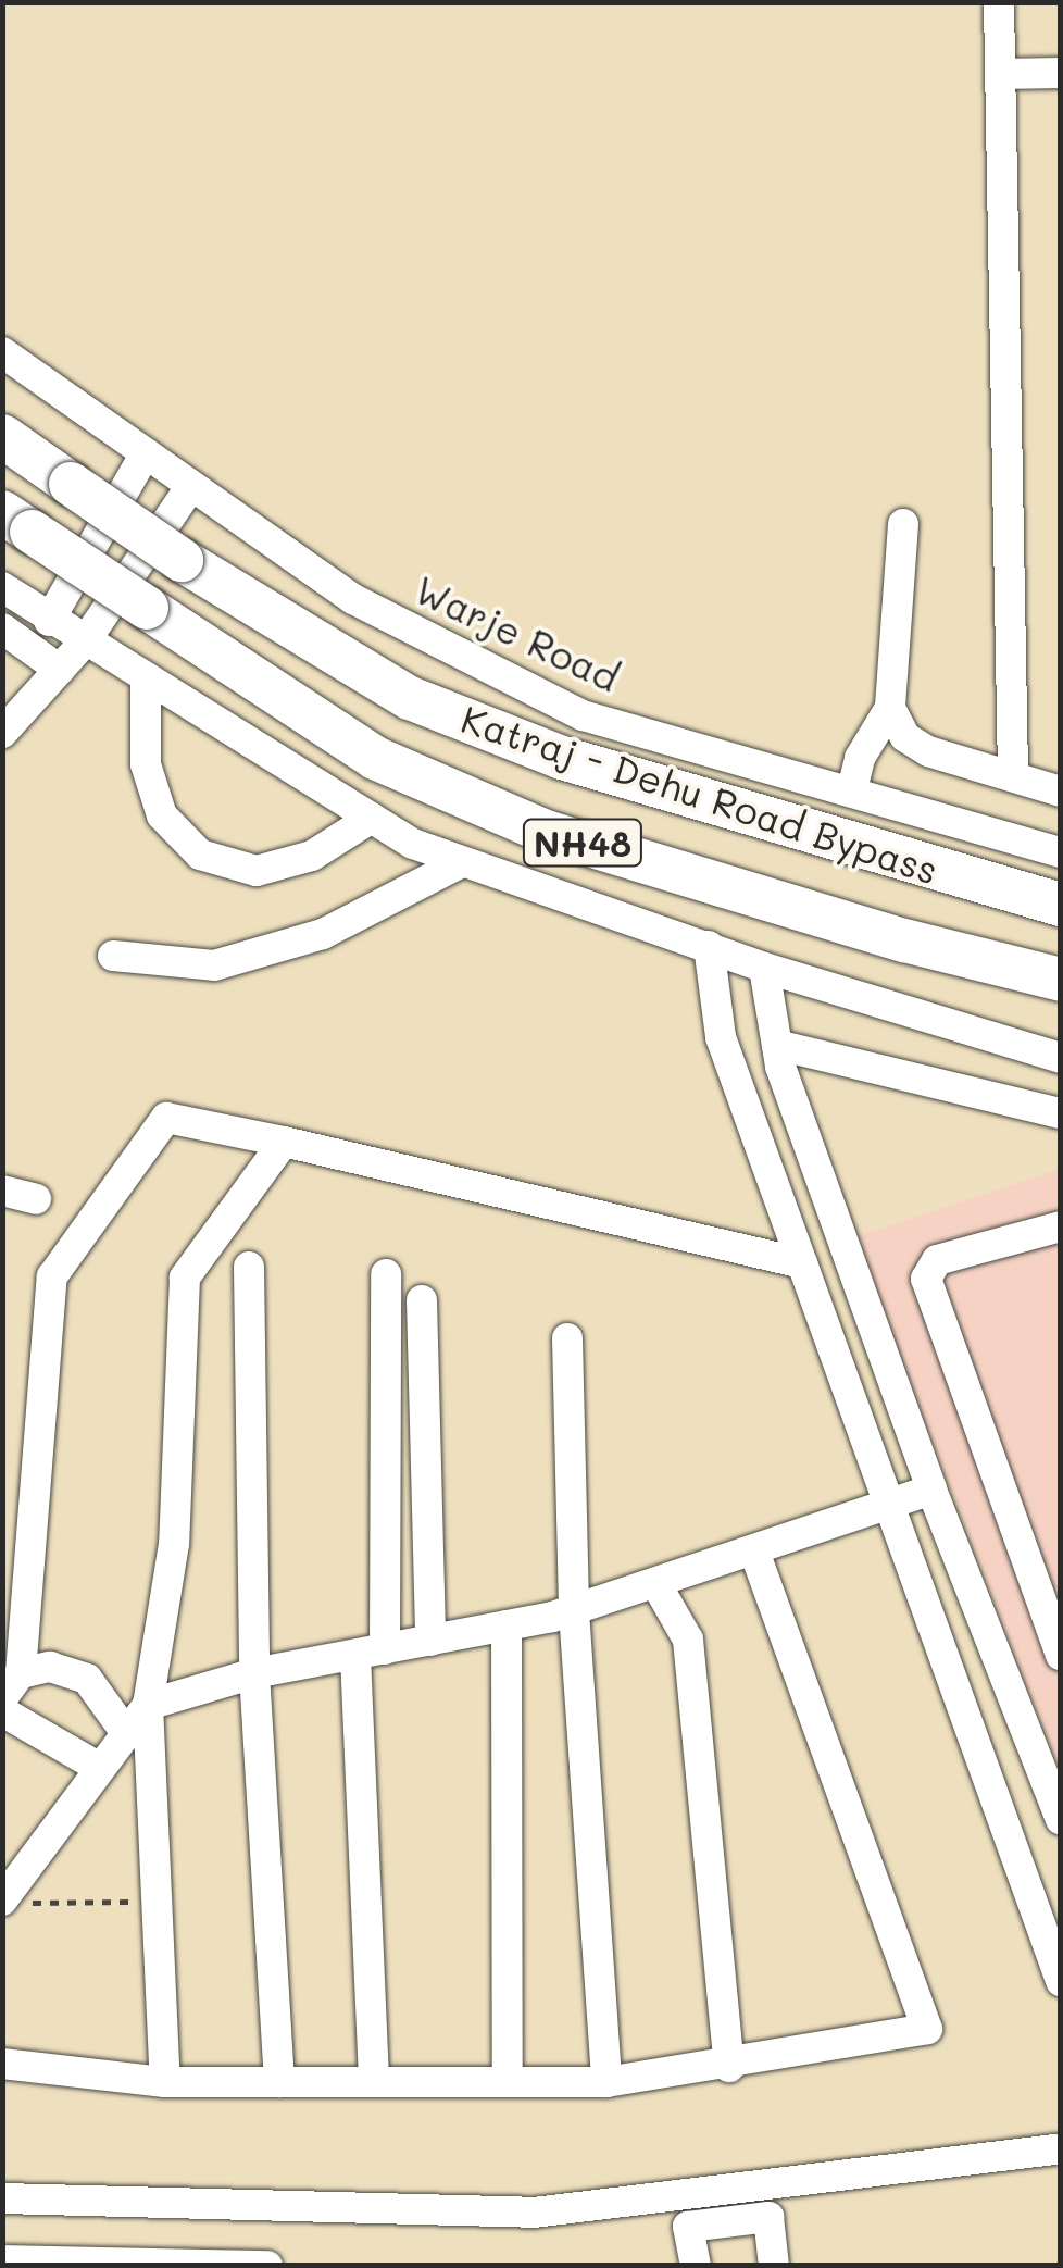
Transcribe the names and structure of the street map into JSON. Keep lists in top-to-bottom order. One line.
{"streets":{"highway":["Katraj - Dehu Road Bypass","NH48"],"street":["Warje Road"]}}
